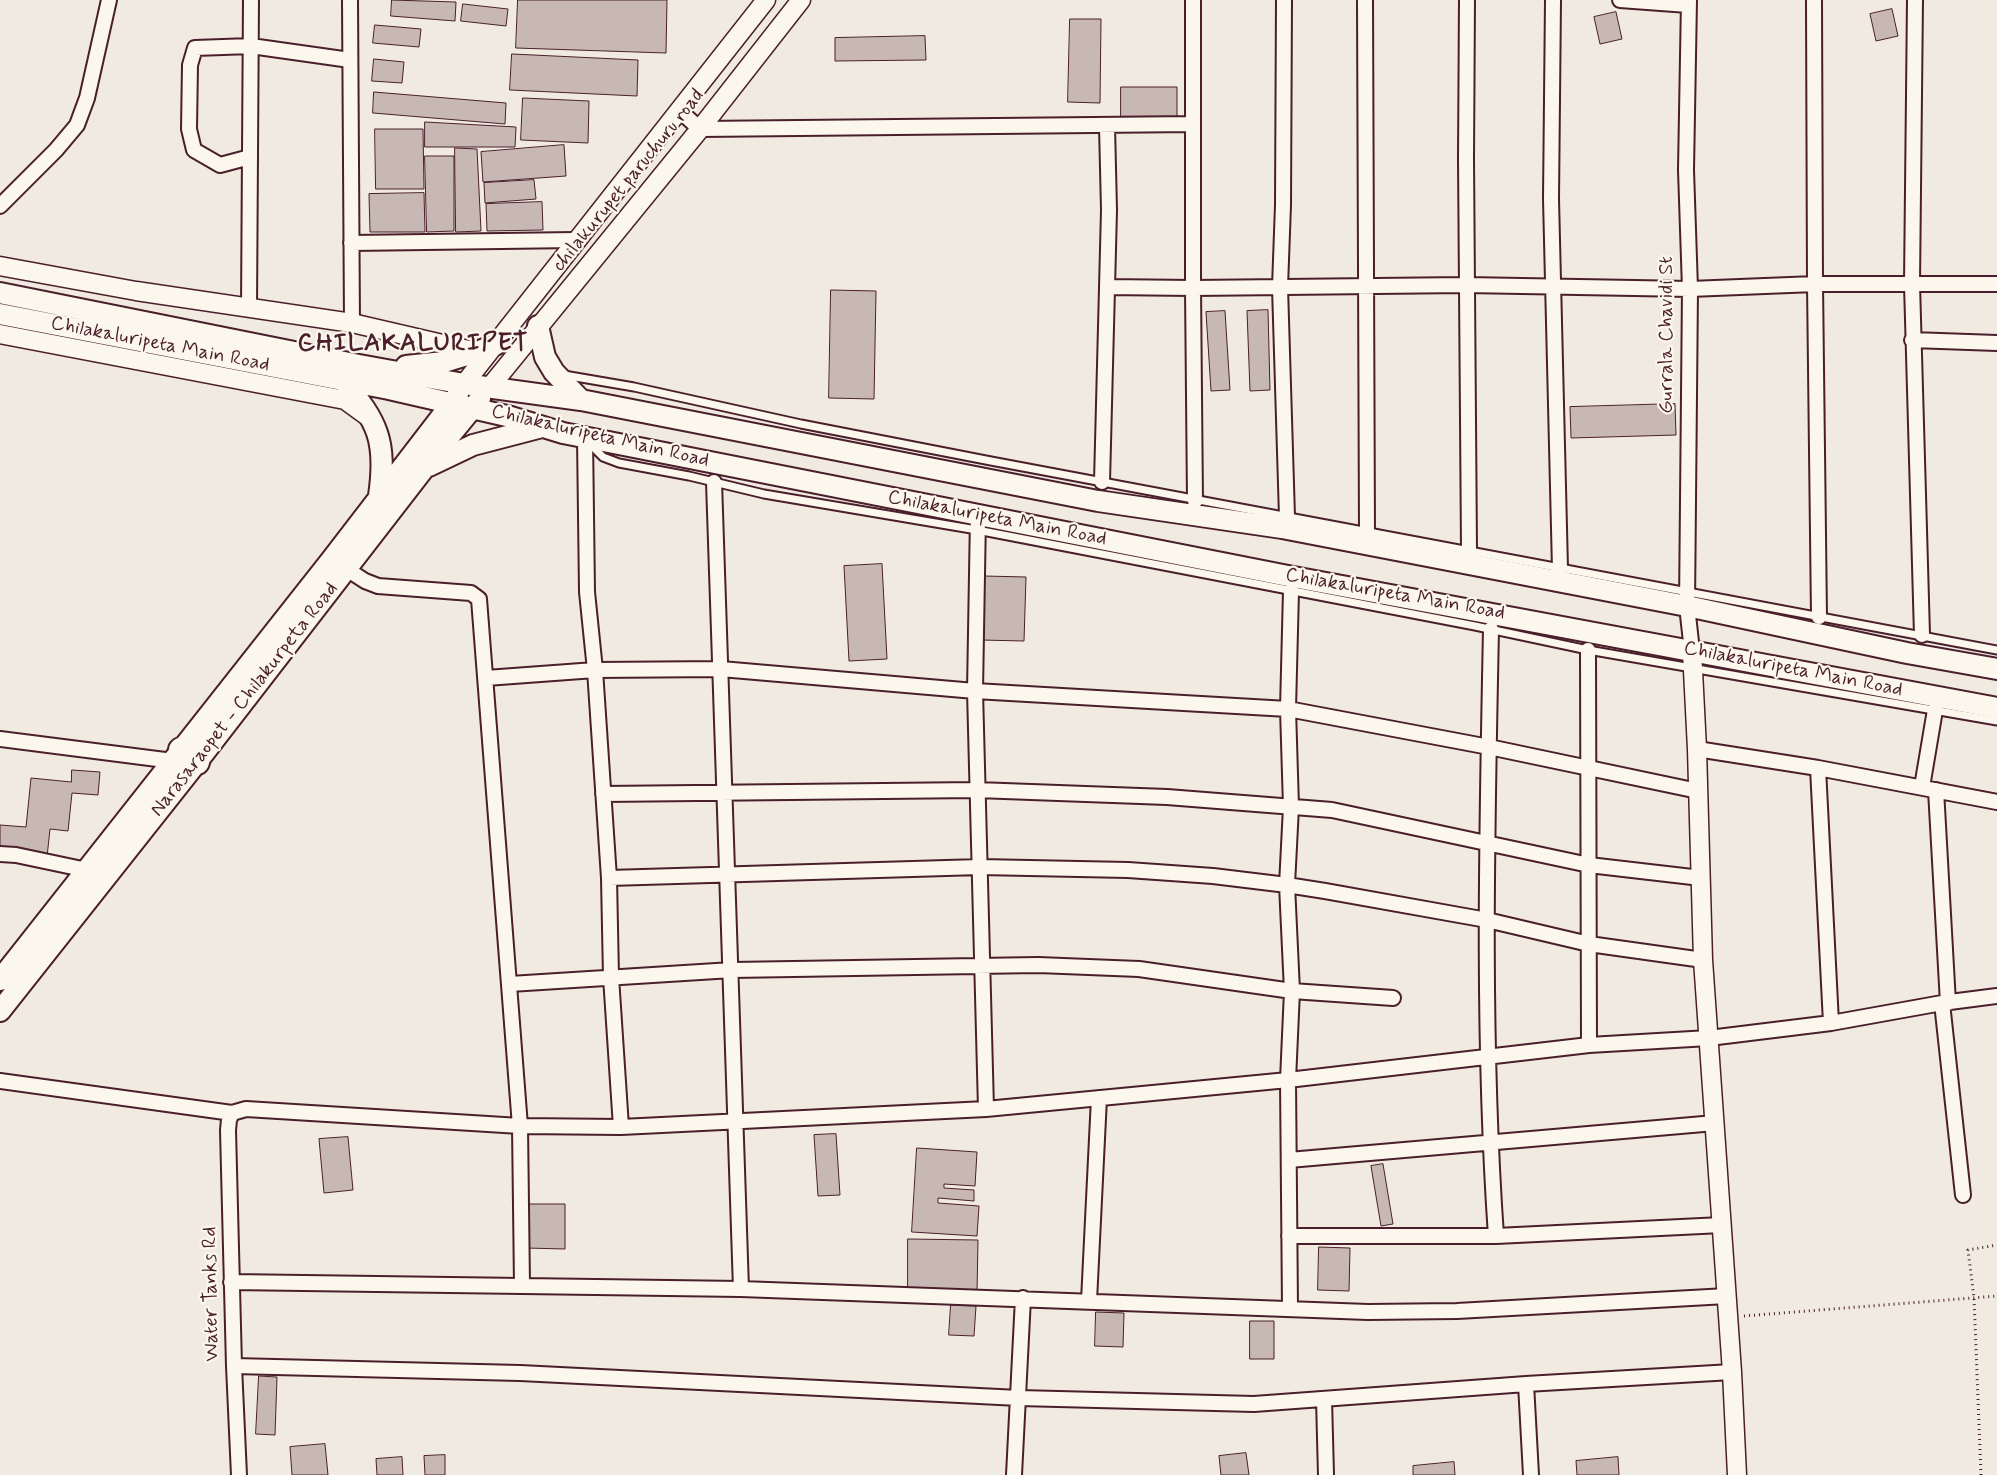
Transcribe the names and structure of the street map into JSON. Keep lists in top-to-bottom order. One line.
{"streets":{"main road":["Chilakaluripeta Main Road","Narasaraopet - Chilakurpeta Road"],"street":["chilakurupet paruchuru road","Gurrala Chavidi St","Water Tanks Rd"]},"crossings":[["chilakurupet paruchuru road","Chilakaluripeta Main Road"],["chilakurupet paruchuru road","Narasaraopet - Chilakurpeta Road"],["Gurrala Chavidi St","Chilakaluripeta Main Road"],["Chilakaluripeta Main Road","Narasaraopet - Chilakurpeta Road"]],"districts":["CHILAKALURIPET"]}
